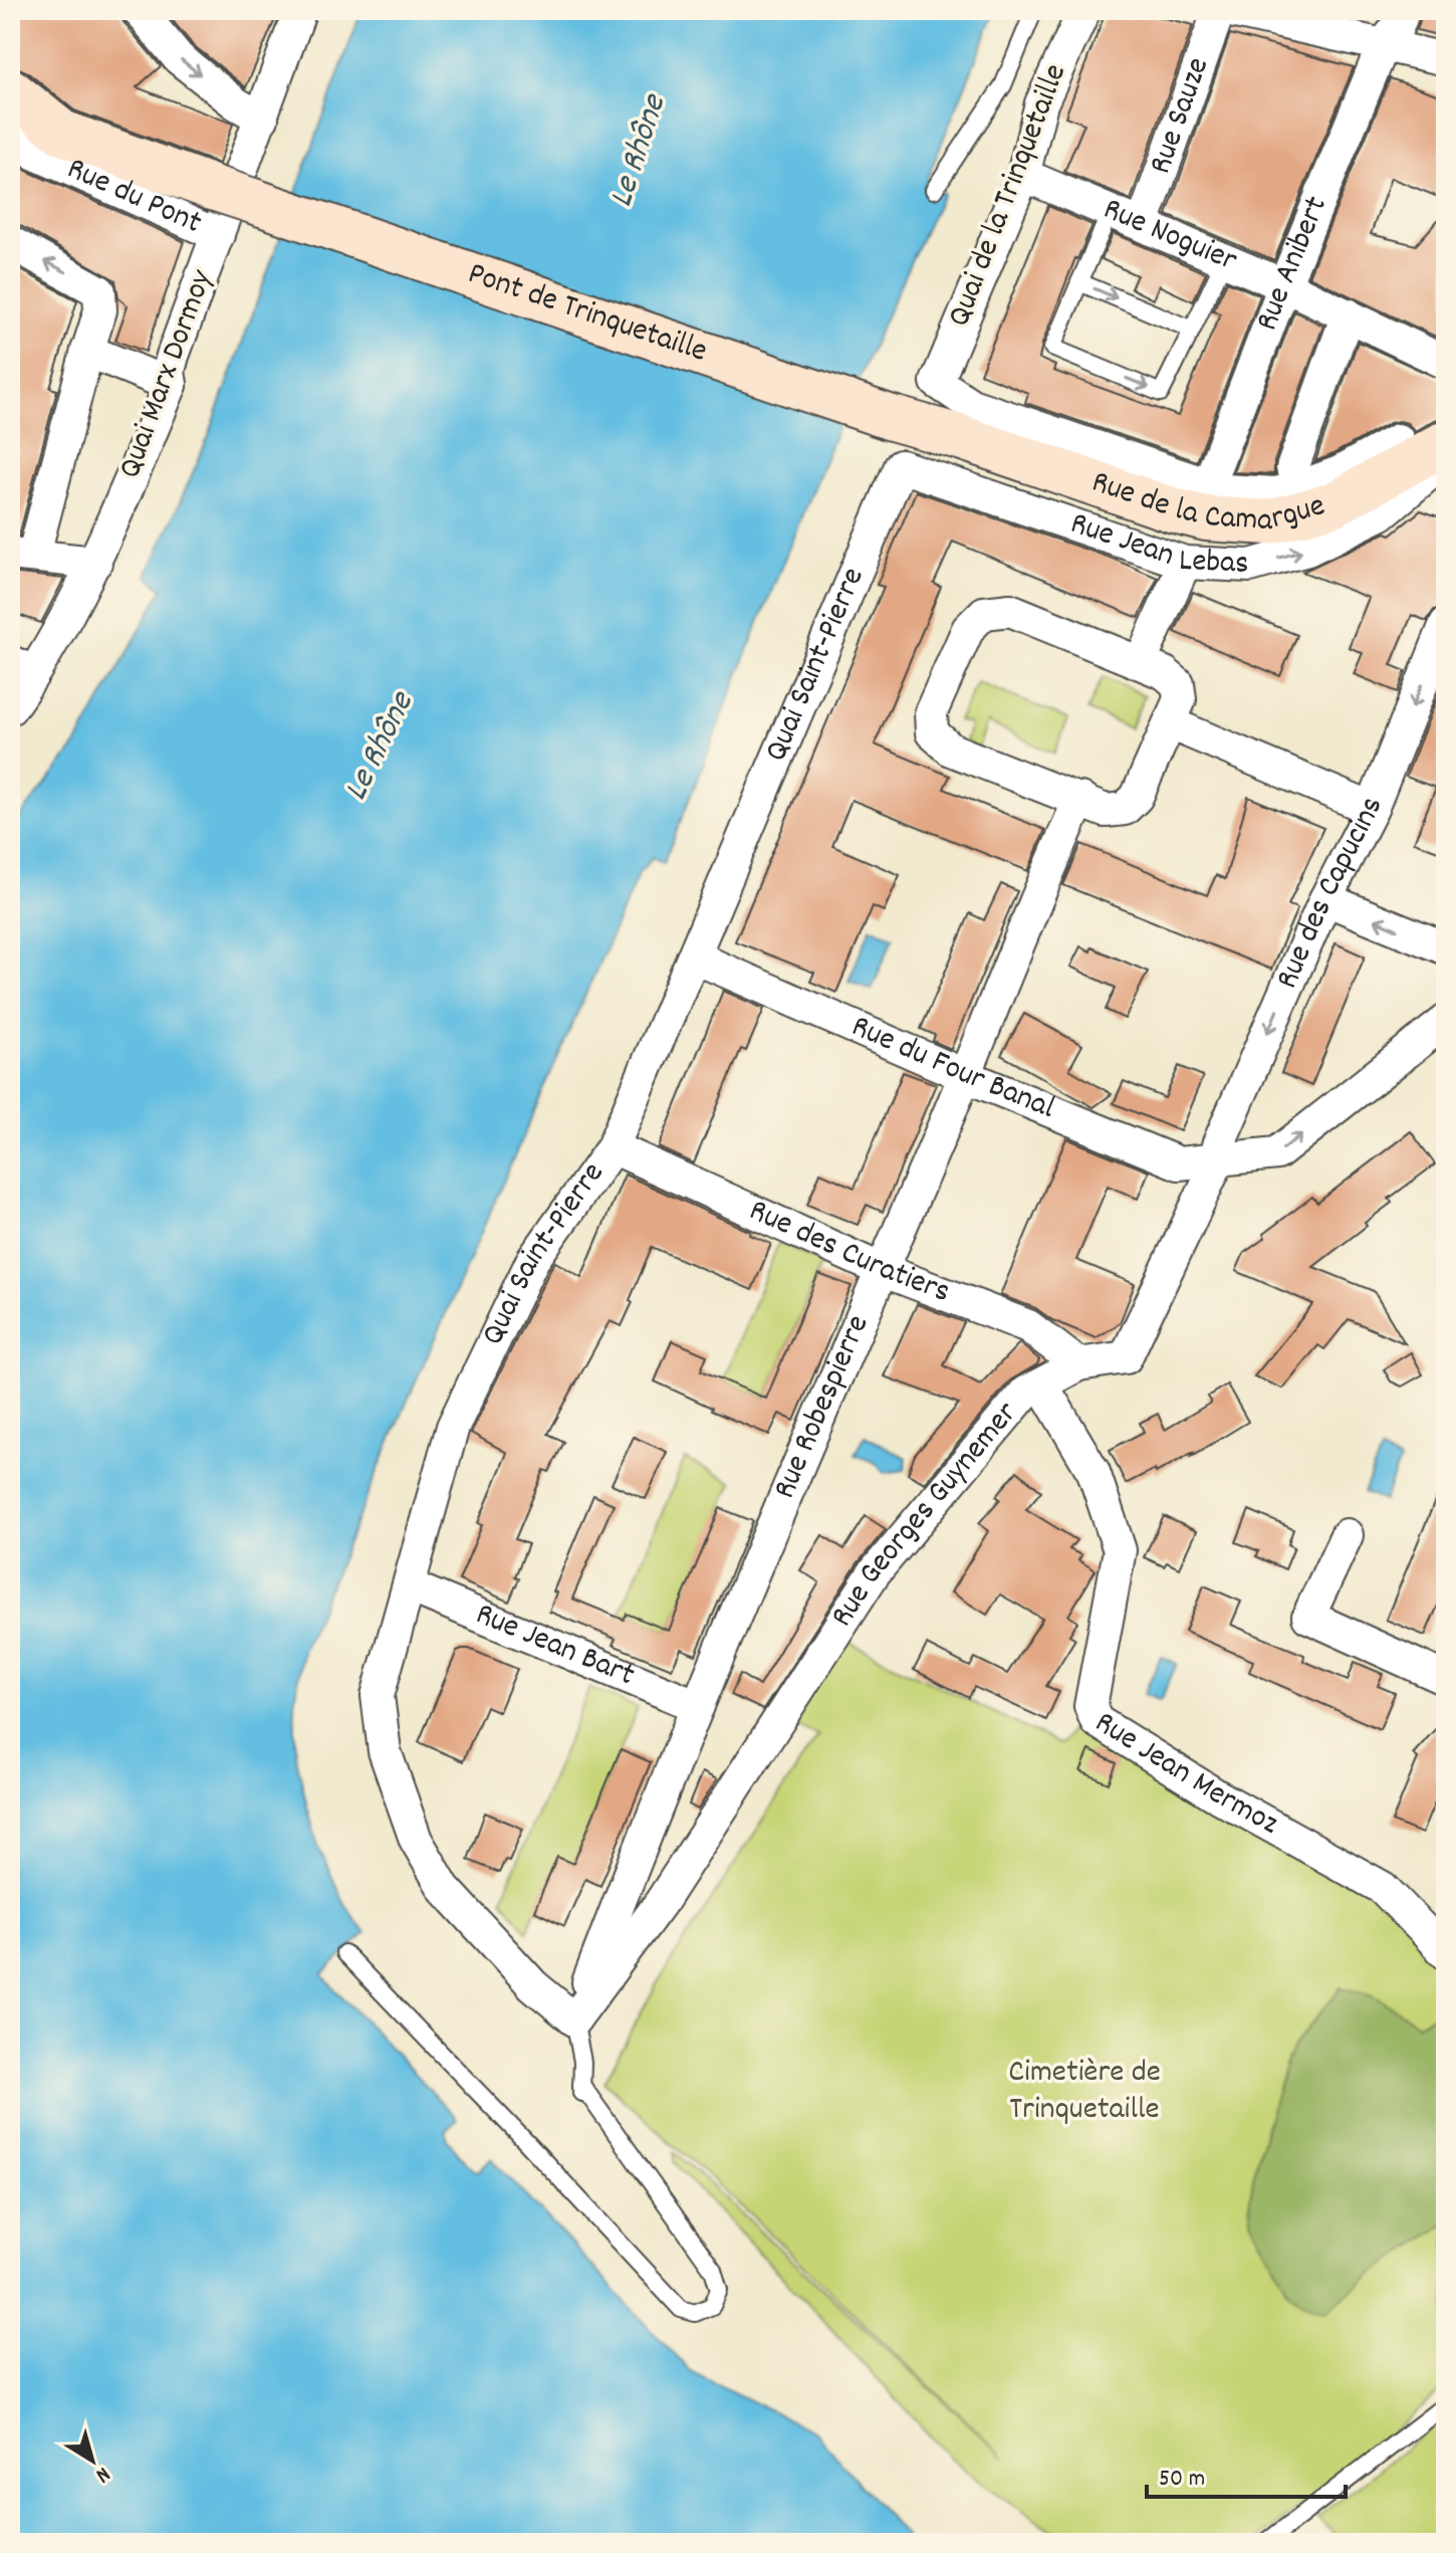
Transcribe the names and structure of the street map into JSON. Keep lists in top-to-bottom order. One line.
{"streets":{"main road":["Pont de Trinquetaille","Rue de la Camargue"],"street":["Rue Sauze","Quai de la Trinquetaille","Rue du Pont","Rue Noguier","Rue Anibert","Quai Marx Dormoy","Rue Jean Lebas","Quai Saint-Pierre","Rue des Capucins","Rue du Four Banal","Rue des Curatiers","Rue Robespierre","Rue Georges Guynemer","Rue Jean Bart","Rue Jean Mermoz"]},"crossings":[["Rue Sauze","Rue Noguier"],["Quai de la Trinquetaille","Rue Noguier"],["Quai de la Trinquetaille","Rue Anibert"],["Rue du Pont","Quai Marx Dormoy"],["Rue Noguier","Rue Anibert"],["Pont de Trinquetaille","Rue de la Camargue"],["Rue Jean Lebas","Quai Saint-Pierre"],["Quai Saint-Pierre","Rue du Four Banal"],["Quai Saint-Pierre","Rue des Curatiers"],["Quai Saint-Pierre","Rue Robespierre"],["Quai Saint-Pierre","Rue Georges Guynemer"],["Quai Saint-Pierre","Rue Jean Bart"],["Rue des Capucins","Rue du Four Banal"],["Rue des Capucins","Rue Georges Guynemer"],["Rue du Four Banal","Rue Robespierre"],["Rue du Four Banal","Rue Georges Guynemer"],["Rue des Curatiers","Rue Robespierre"],["Rue des Curatiers","Rue Georges Guynemer"],["Rue Robespierre","Rue Georges Guynemer"],["Rue Robespierre","Rue Jean Bart"],["Rue Georges Guynemer","Rue Jean Mermoz"]],"one_way":["Rue des Capucins"],"water":["Le Rhône"],"parks":["Cimetière de Trinquetaille"],"scale_bar":"50 m","north":"bottom right"}
